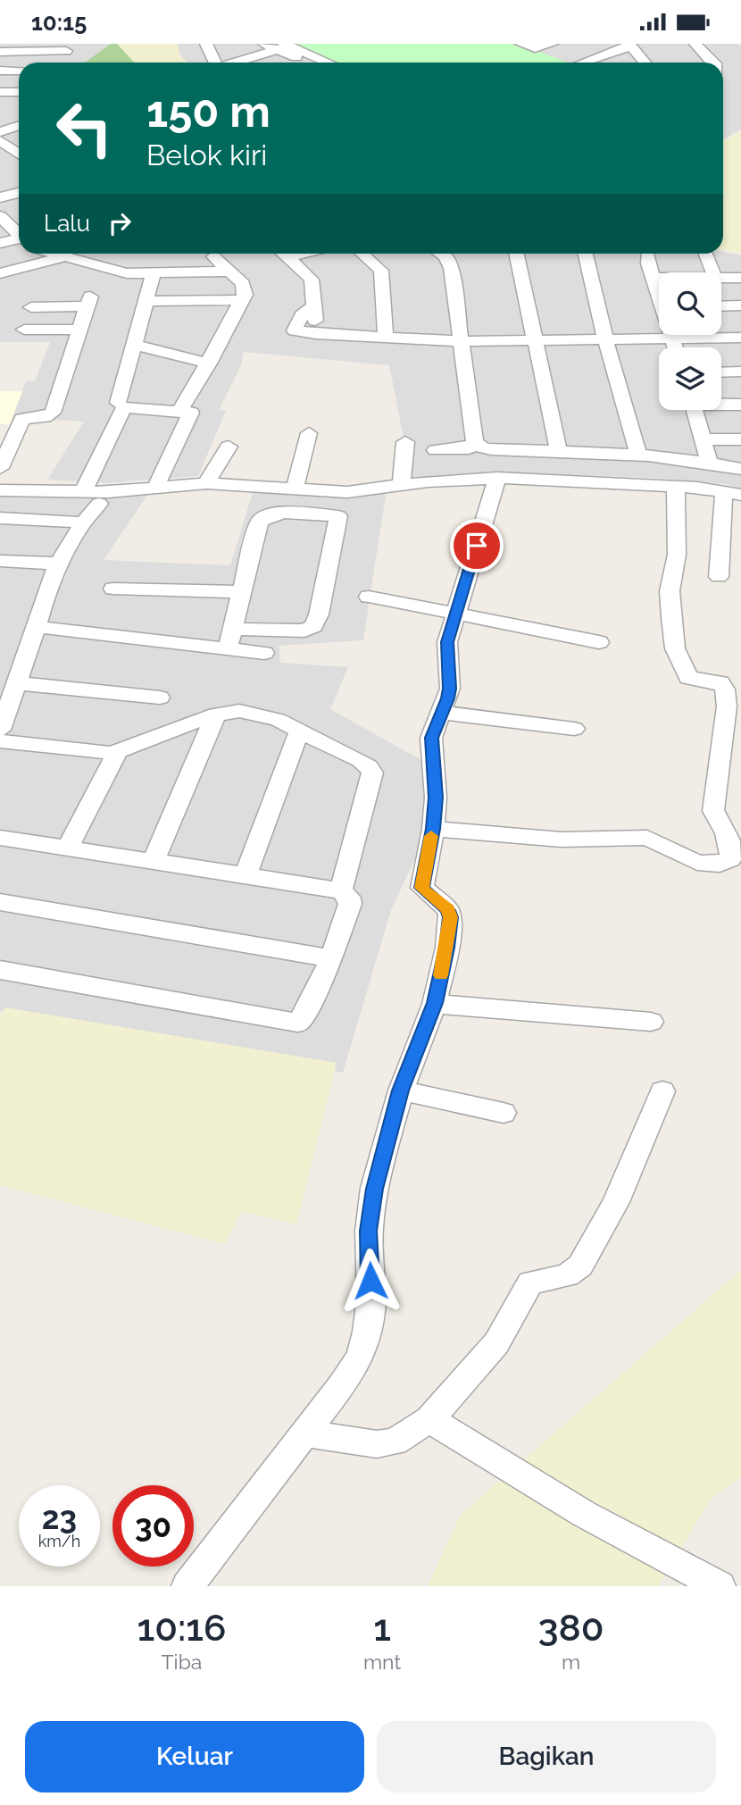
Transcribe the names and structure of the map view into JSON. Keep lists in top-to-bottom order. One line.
{"page":{"status":"10:15","turn":["150 m","Belok kiri"],"then":"Lalu","speed":"23 km/h","limit":"30","eta":["10:16","Tiba","1","mnt","380","m"],"buttons":["Keluar","Bagikan"]}}
